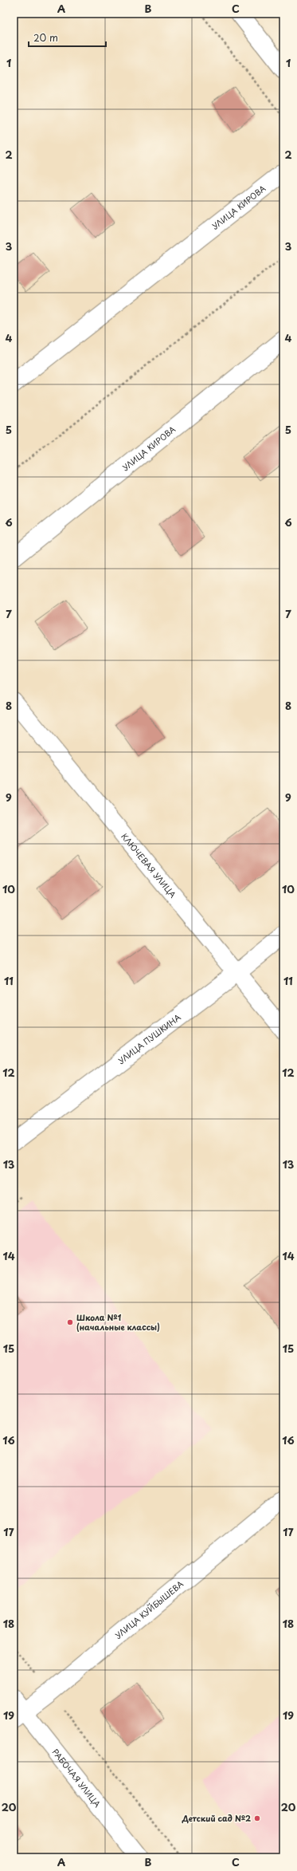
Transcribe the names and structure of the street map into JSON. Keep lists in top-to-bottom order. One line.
{"streets":{"street":["УЛИЦА КИРОВА","КЛЮЧЕВАЯ УЛИЦА","УЛИЦА ПУШКИНА","УЛИЦА КУЙБЫШЕВА","РАБОЧАЯ УЛИЦА"]},"crossings":[["КЛЮЧЕВАЯ УЛИЦА","УЛИЦА ПУШКИНА"],["УЛИЦА КУЙБЫШЕВА","РАБОЧАЯ УЛИЦА"]],"places":["Школа №1 (начальные классы)","Детский сад №2"],"scale_bar":"20 m","grid":{"columns":["A","B","C"],"rows":["1","2","3","4","5","6","7","8","9","10","11","12","13","14","15","16","17","18","19","20"]}}
